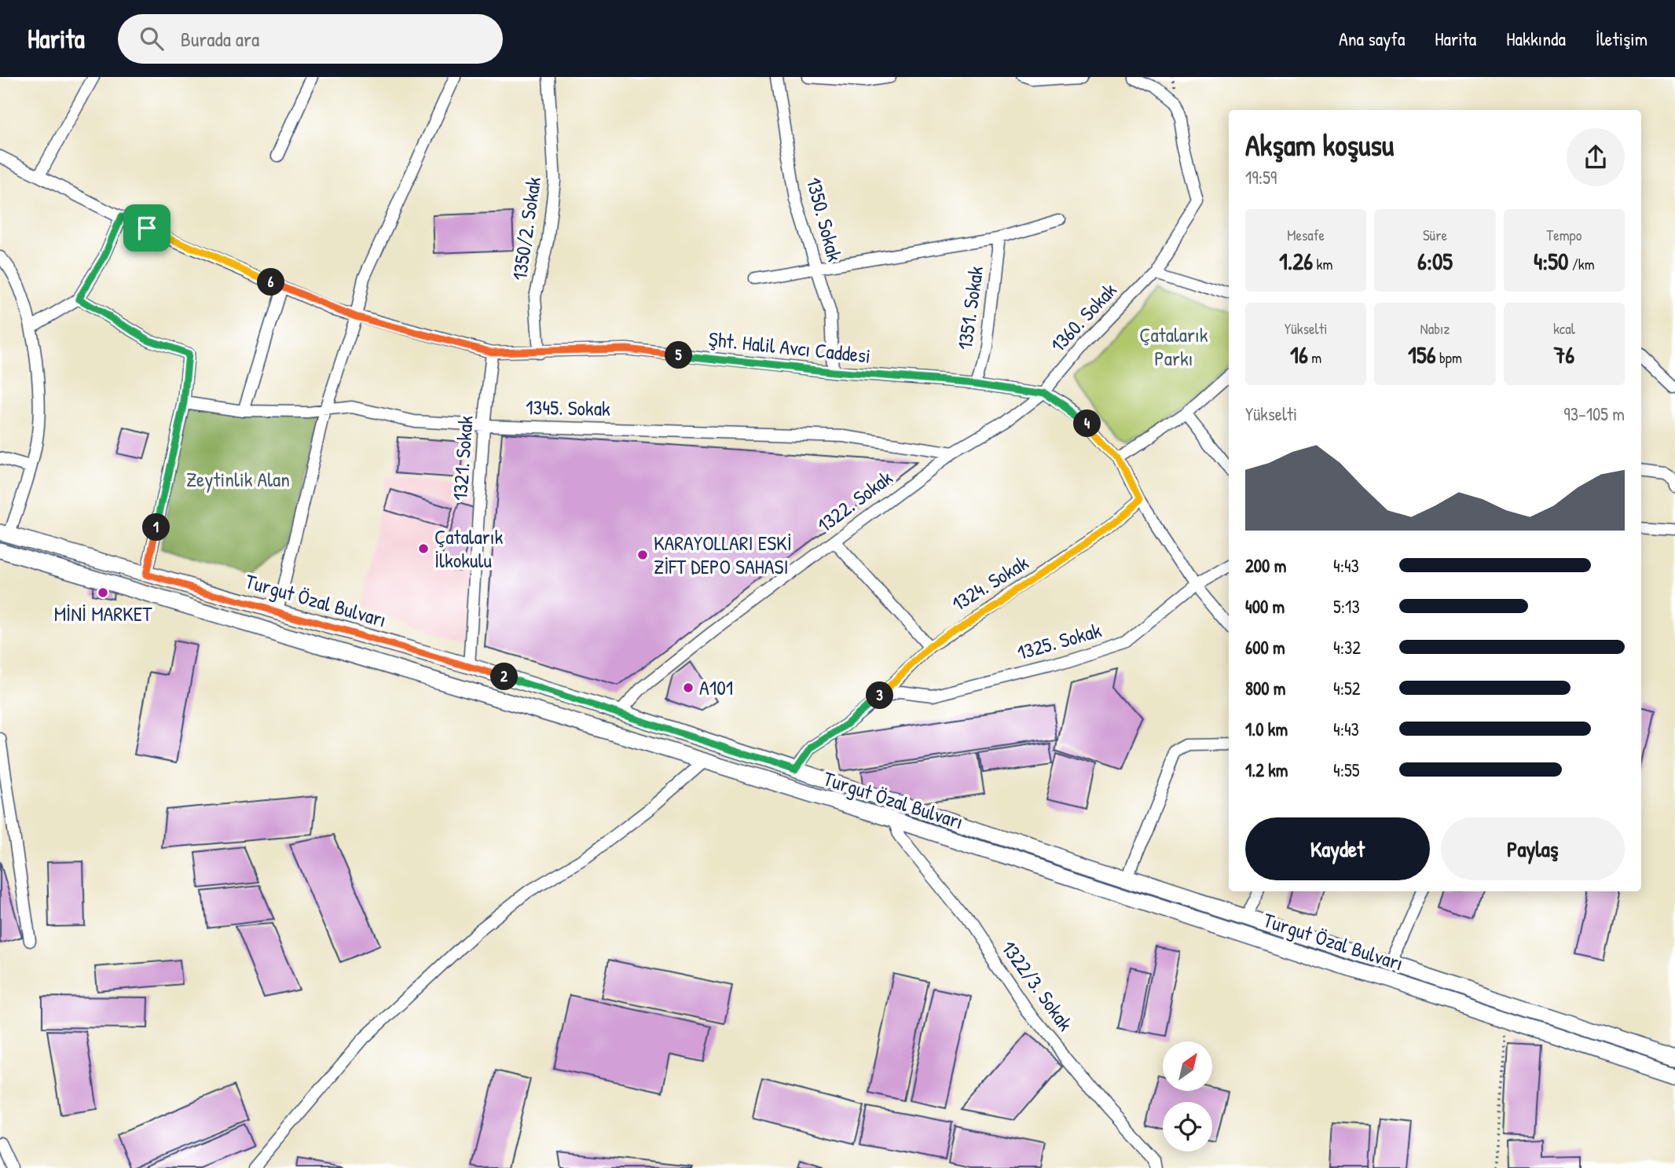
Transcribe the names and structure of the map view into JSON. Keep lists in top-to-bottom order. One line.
{"streets":{"main road":["Turgut Özal Bulvarı"],"street":["1350. Sokak","1350/2. Sokak","1351. Sokak","1360. Sokak","Şht. Halil Avcı Caddesi","1345. Sokak","1321. Sokak","1322. Sokak","1324. Sokak","1325. Sokak","1322/3. Sokak"]},"crossings":[["1350. Sokak","Şht. Halil Avcı Caddesi"],["1350/2. Sokak","Şht. Halil Avcı Caddesi"],["1351. Sokak","Şht. Halil Avcı Caddesi"],["1360. Sokak","Şht. Halil Avcı Caddesi"],["1360. Sokak","1322. Sokak"],["Şht. Halil Avcı Caddesi","1321. Sokak"],["Şht. Halil Avcı Caddesi","1322. Sokak"],["Şht. Halil Avcı Caddesi","1324. Sokak"],["Şht. Halil Avcı Caddesi","1325. Sokak"],["1345. Sokak","1321. Sokak"],["1345. Sokak","1322. Sokak"],["1321. Sokak","Turgut Özal Bulvarı"],["1322. Sokak","Turgut Özal Bulvarı"],["1324. Sokak","Turgut Özal Bulvarı"],["1324. Sokak","1325. Sokak"],["Turgut Özal Bulvarı","1322/3. Sokak"]],"parks":["Çatalarık Parkı","Zeytinlik Alan"],"places":["Çatalarık İlkokulu","KARAYOLLARI ESKİ ZİFT DEPO SAHASI","MİNİ MARKET","A101"],"north":"top right","page":{"header":"Harita","search":"Burada ara","nav":["Ana sayfa","Harita","Hakkında","İletişim"],"heading":["Akşam koşusu","19:59"],"stats":[["Mesafe","1.26 km"],["Süre","6:05"],["Tempo","4:50 /km"],["Yükselti","16 m"],["Nabız","156 bpm"],["kcal","76"]],"pins":["6","5","4","1","2","3"],"chart":["Yükselti","93–105 m"],"list":[{"name":"200 m","note":"4:43"},{"name":"400 m","note":"5:13"},{"name":"600 m","note":"4:32"},{"name":"800 m","note":"4:52"},{"name":"1.0 km","note":"4:43"},{"name":"1.2 km","note":"4:55"}],"buttons":["Kaydet","Paylaş"]}}
